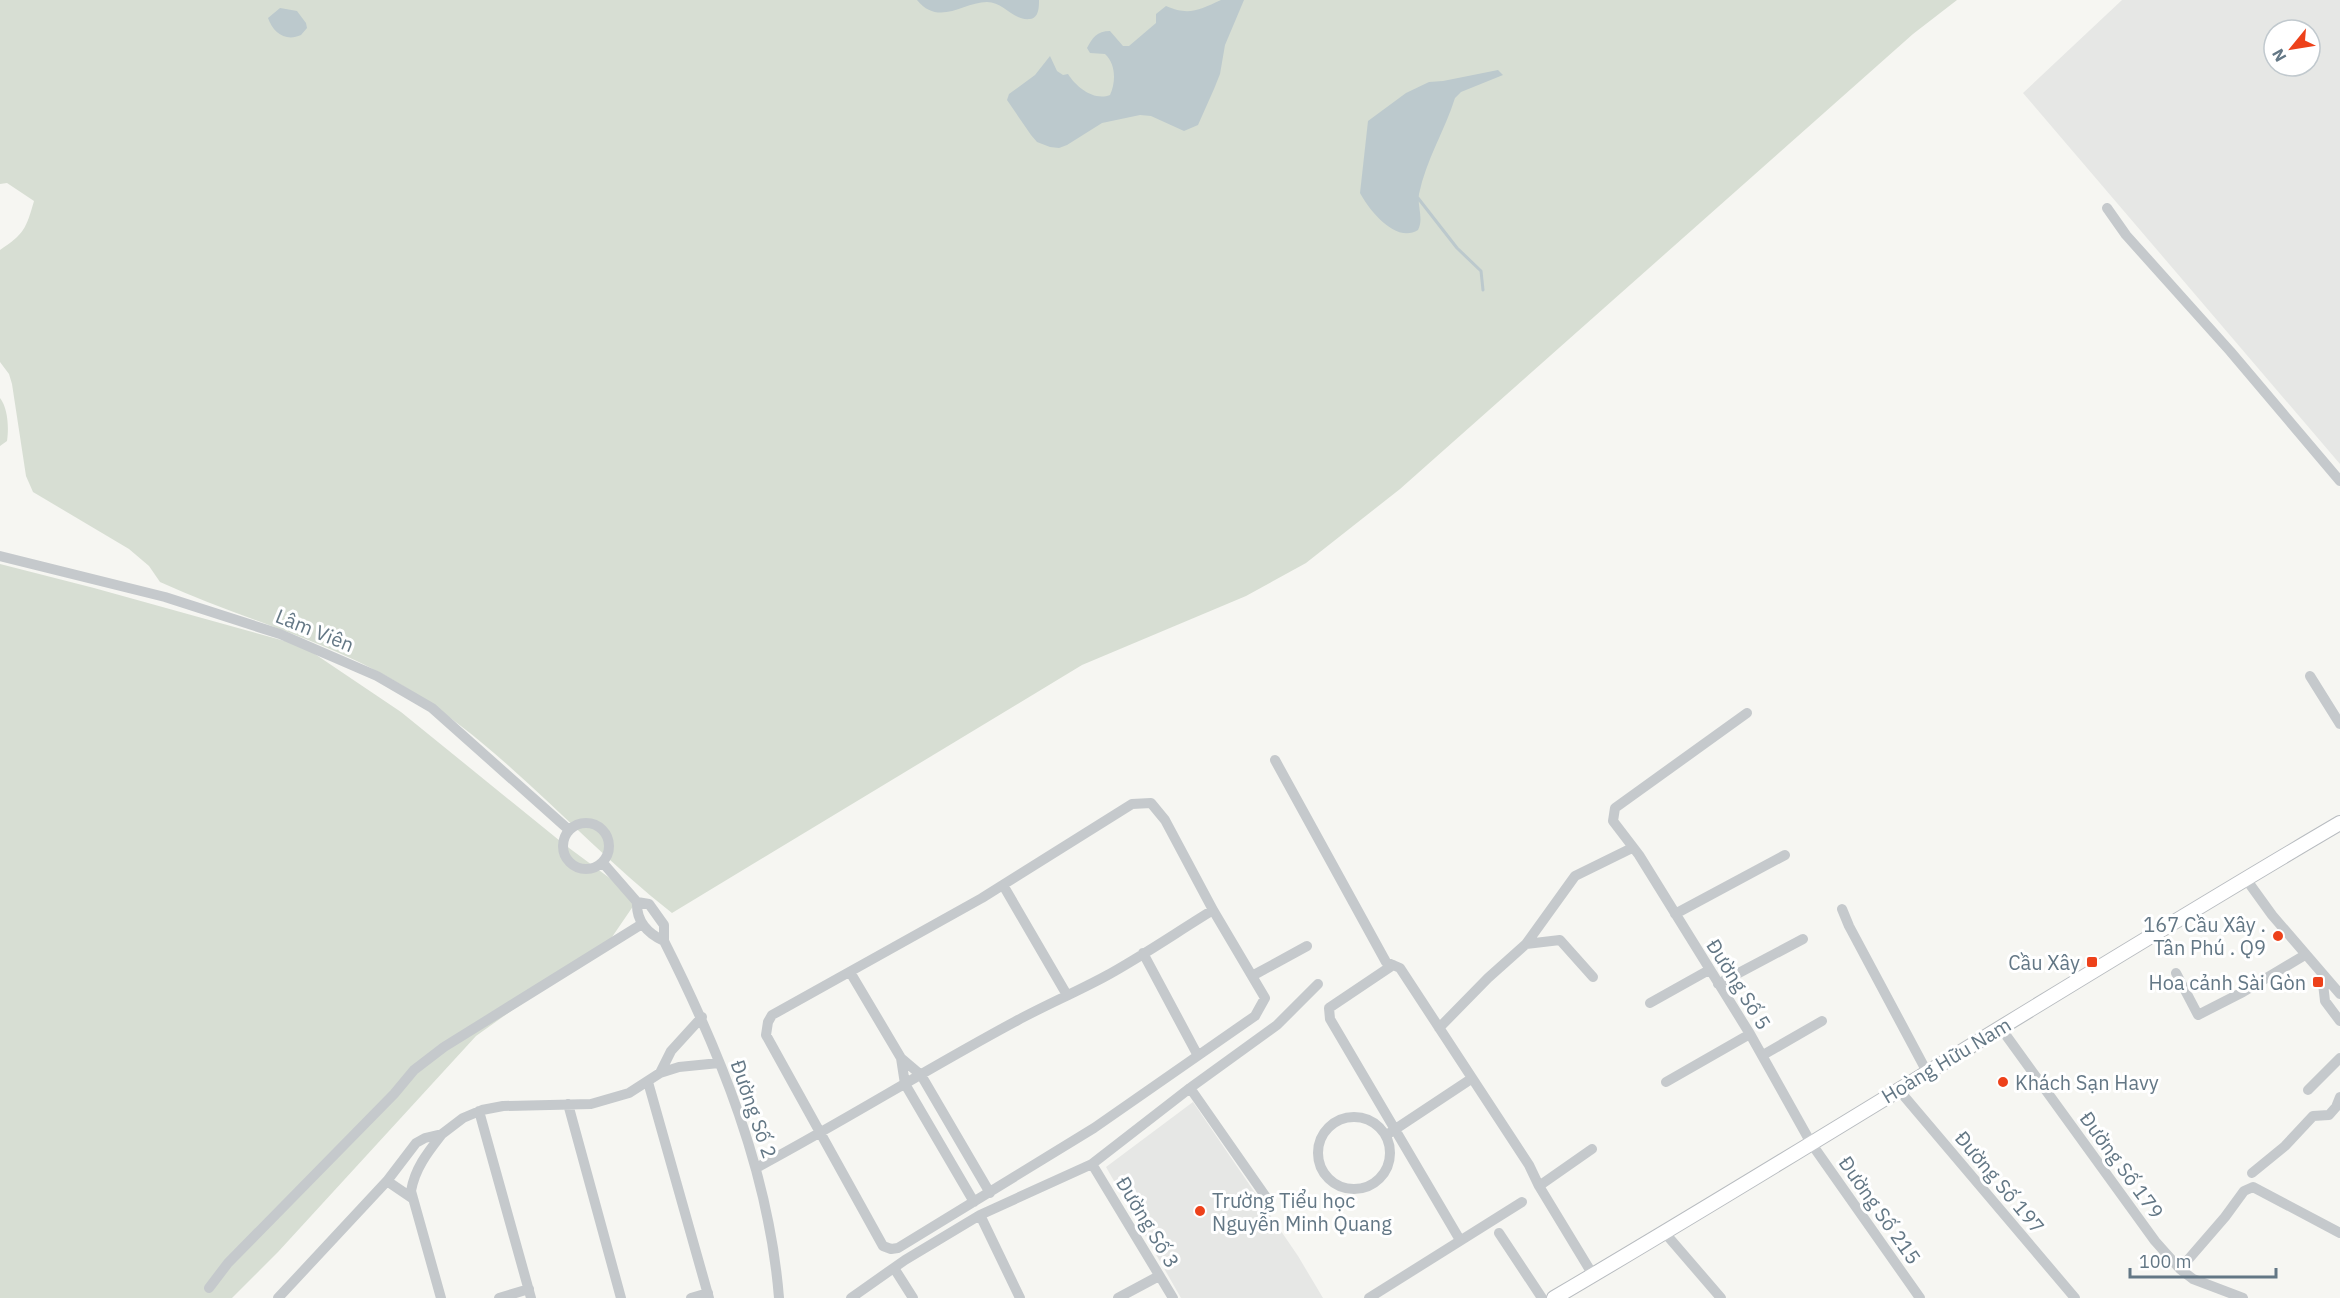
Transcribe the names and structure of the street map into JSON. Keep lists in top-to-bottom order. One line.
{"streets":{"main road":["Hoàng Hữu Nam"],"street":["Lâm Viên","Đường Số 5","Đường Số 2","Đường Số 179","Đường Số 197","Đường Số 215","Đường Số 3"]},"crossings":[["Đường Số 5","Hoàng Hữu Nam"],["Đường Số 5","Đường Số 215"],["Hoàng Hữu Nam","Đường Số 179"],["Hoàng Hữu Nam","Đường Số 197"],["Hoàng Hữu Nam","Đường Số 215"]],"places":{"other":["167 Cầu Xây . Tân Phú . Q9","Khách Sạn Havy","Trường Tiểu học Nguyễn Minh Quang"],"transit":["Cầu Xây","Hoa cảnh Sài Gòn"]},"scale_bar":"100 m","north":"bottom left"}
